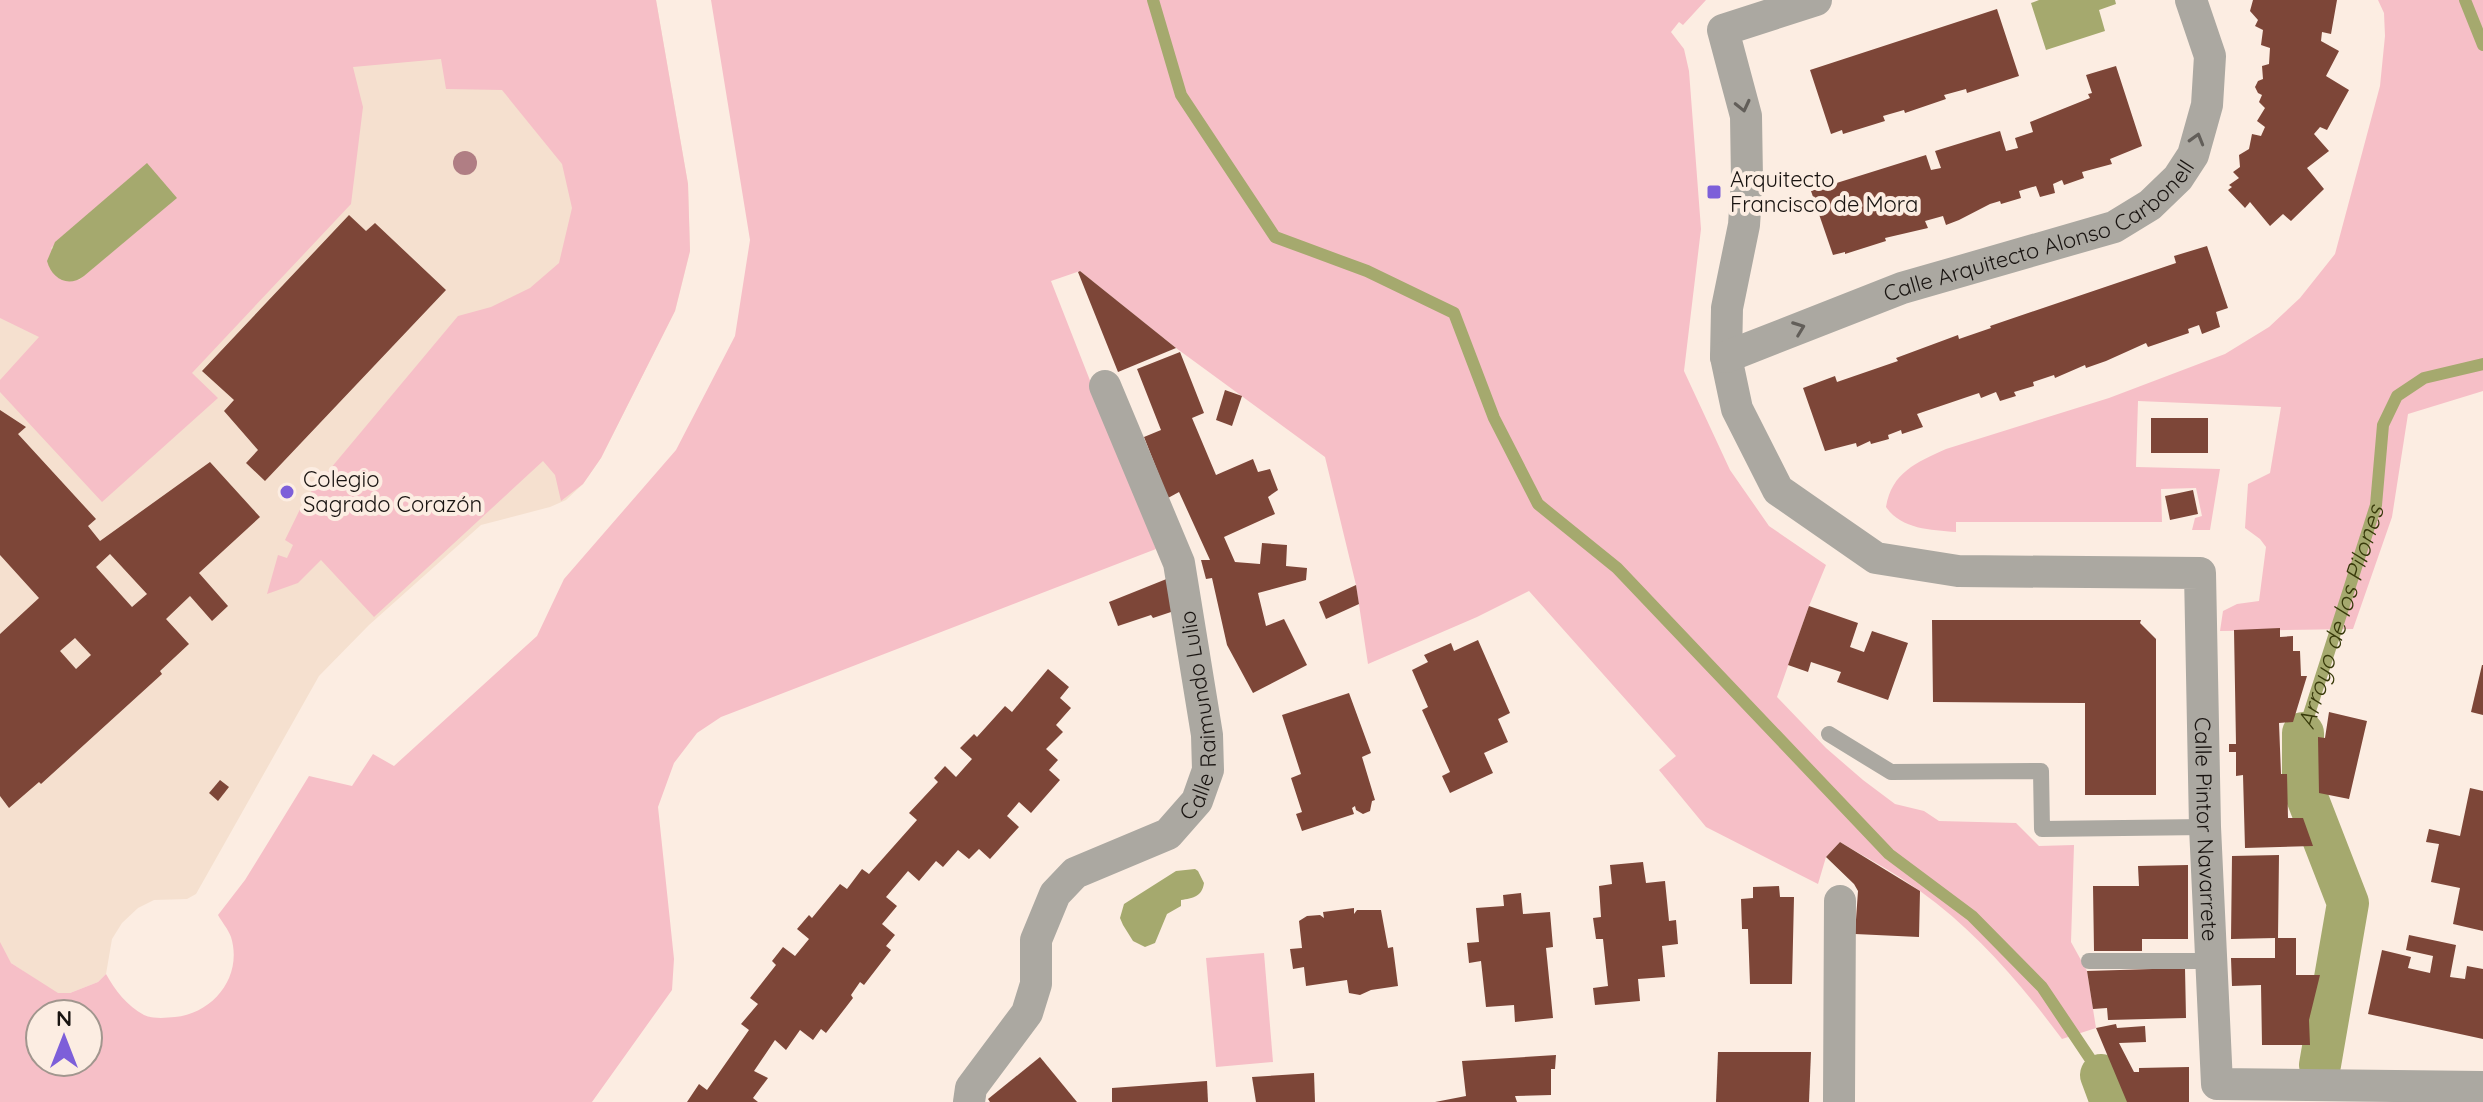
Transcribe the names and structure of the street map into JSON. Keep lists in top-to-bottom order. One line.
{"streets":{"street":["Calle Arquitecto Alonso Carbonell","Calle Raimundo Lulio","Calle Pintor Navarrete"]},"crossings":[["Calle Arquitecto Alonso Carbonell","Calle Pintor Navarrete"]],"one_way":["Calle Arquitecto Alonso Carbonell"],"water":["Arroyo de los Pilones"],"places":{"transit":["Arquitecto Francisco de Mora"],"other":["Colegio Sagrado Corazón"]},"north":"top"}
